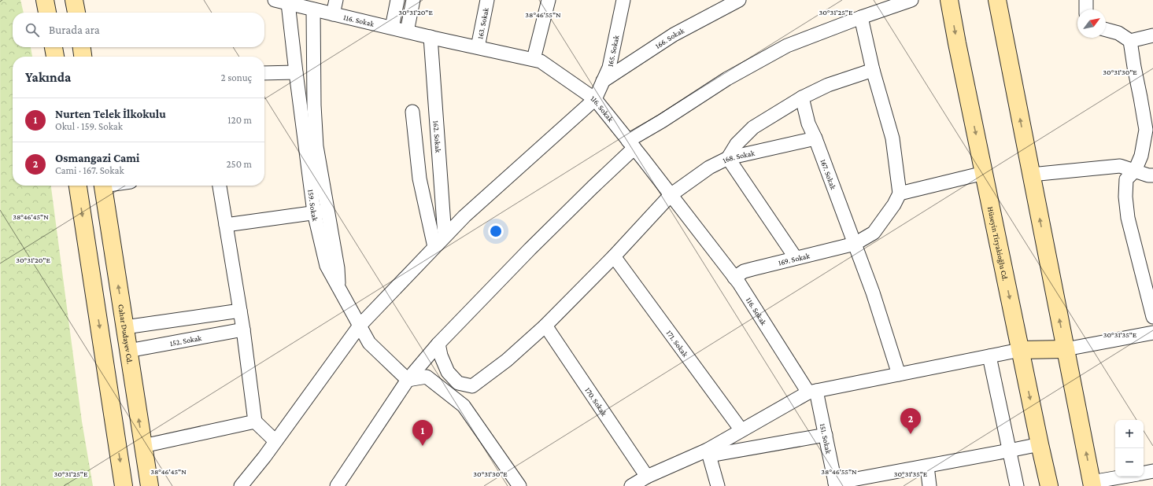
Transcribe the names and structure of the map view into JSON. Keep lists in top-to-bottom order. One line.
{"streets":{"street":["116. Sokak","163. Sokak","166. Sokak","165. Sokak","162. Sokak","168. Sokak","167. Sokak","159. Sokak","Hüseyin Tiryakioğlu Cd.","169. Sokak","Cahar Dudayev Cd.","152. Sokak","171. Sokak","170. Sokak","151. Sokak"]},"crossings":[["116. Sokak","163. Sokak"],["116. Sokak","165. Sokak"],["116. Sokak","162. Sokak"],["116. Sokak","168. Sokak"],["116. Sokak","159. Sokak"],["116. Sokak","169. Sokak"],["116. Sokak","151. Sokak"],["166. Sokak","165. Sokak"],["168. Sokak","167. Sokak"],["168. Sokak","171. Sokak"],["168. Sokak","170. Sokak"],["167. Sokak","169. Sokak"],["Cahar Dudayev Cd.","152. Sokak"]],"north":"top right","page":{"search":"Burada ara","heading":["Yakında","2 sonuç"],"list":[{"mark":"1","name":"Nurten Telek İlkokulu","note":"Okul · 159. Sokak","value":"120 m"},{"mark":"2","name":"Osmangazi Cami","note":"Cami · 167. Sokak","value":"250 m"}],"pins":["2","1"],"map_buttons":["+","−"]},"coordinates":["30°31'25\"E","30°31'20\"E","38°46'55\"N","30°31'30\"E","38°46'45\"N","30°31'35\"E"]}
